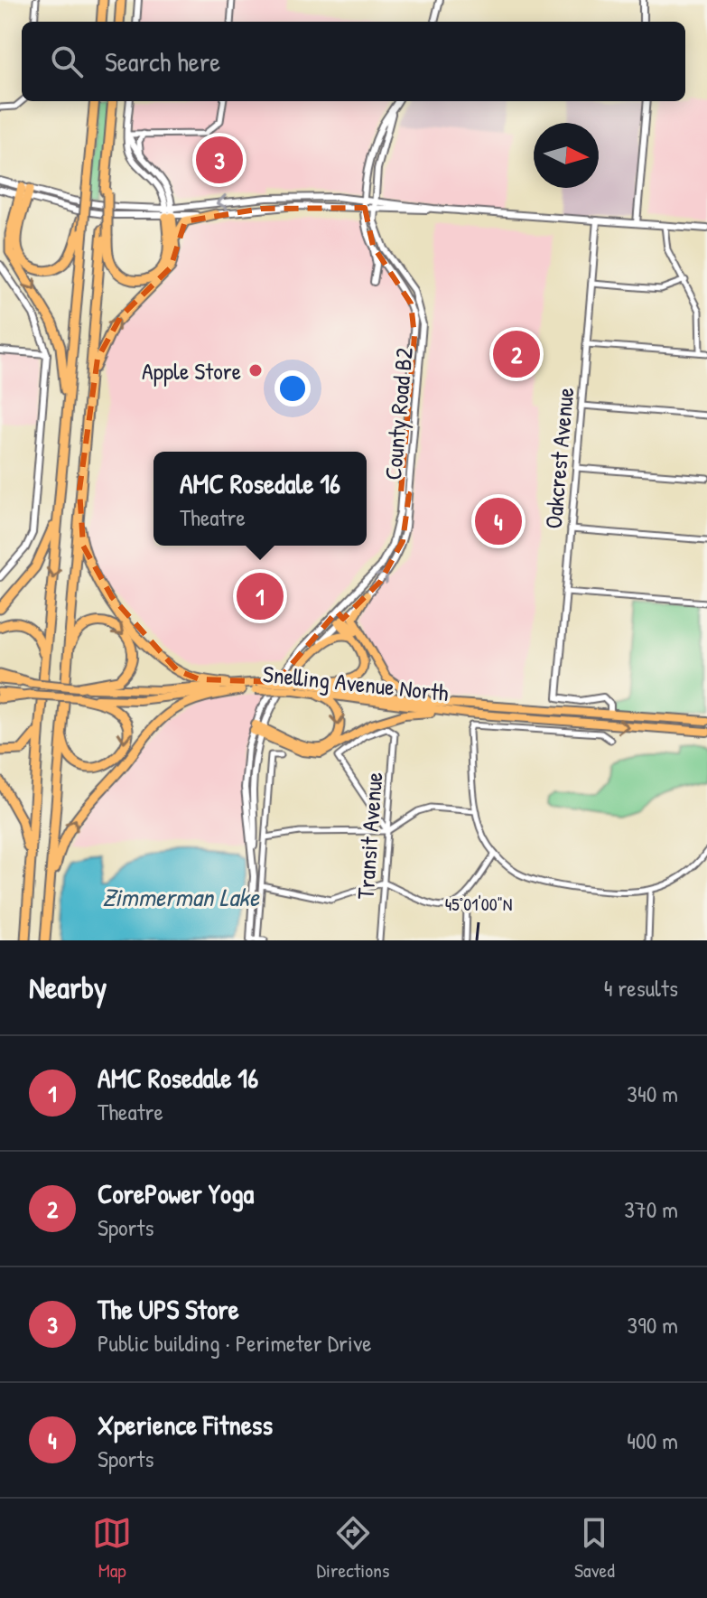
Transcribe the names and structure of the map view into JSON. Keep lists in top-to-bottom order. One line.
{"streets":{"highway":["Snelling Avenue North"],"street":["County Road B2","Oakcrest Avenue","Transit Avenue"]},"crossings":[["Oakcrest Avenue","Snelling Avenue North"]],"water":["Zimmerman Lake"],"places":["Apple Store"],"north":"right","page":{"search":"Search here","pins":["3","2","4","1"],"popup":["AMC Rosedale 16","Theatre"],"heading":["Nearby","4 results"],"list":[{"mark":"1","name":"AMC Rosedale 16","note":"Theatre","value":"340 m"},{"mark":"2","name":"CorePower Yoga","note":"Sports","value":"370 m"},{"mark":"3","name":"The UPS Store","note":"Public building · Perimeter Drive","value":"390 m"},{"mark":"4","name":"Xperience Fitness","note":"Sports","value":"400 m"}],"nav":["Map","Directions","Saved"]},"coordinates":["45°01'00\"N"]}
